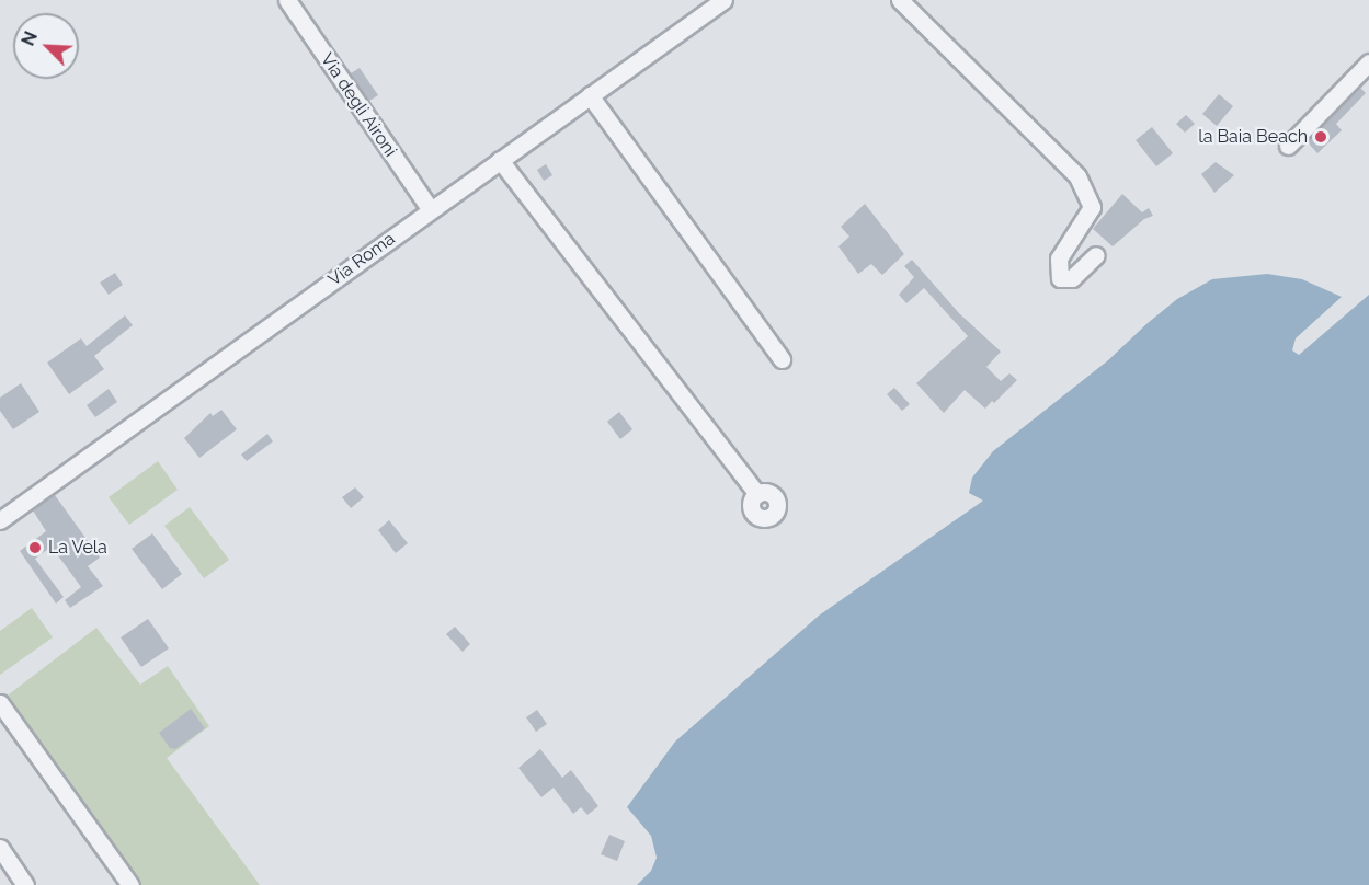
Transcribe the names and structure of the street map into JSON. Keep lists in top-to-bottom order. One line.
{"streets":{"street":["Via degli Aironi","Via Roma"]},"crossings":[["Via degli Aironi","Via Roma"]],"places":["la Baia Beach","La Vela"],"north":"top left"}
